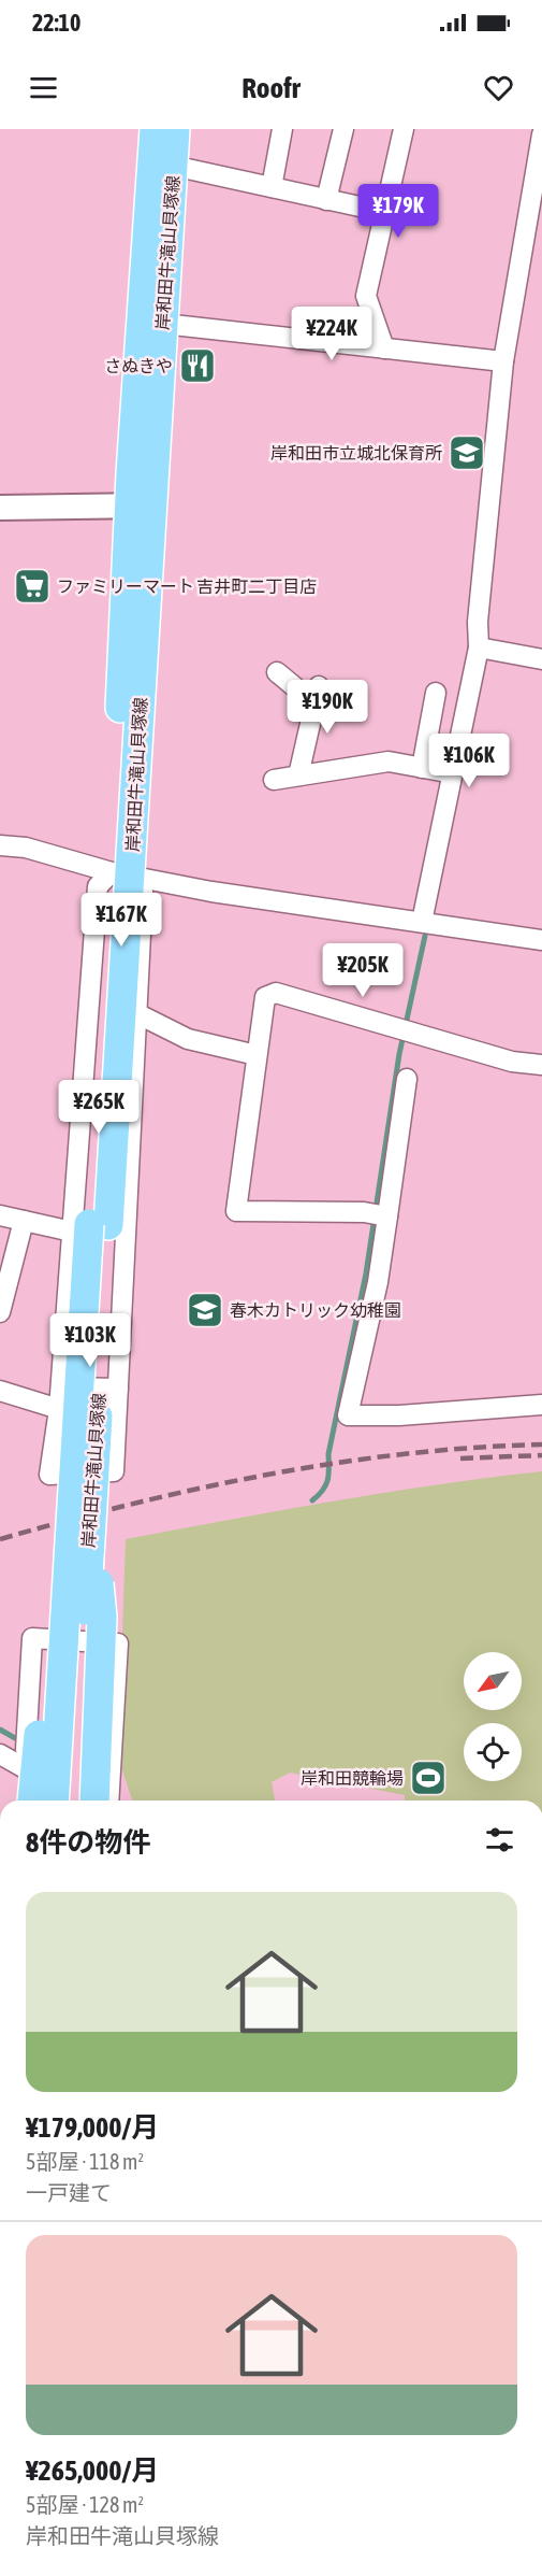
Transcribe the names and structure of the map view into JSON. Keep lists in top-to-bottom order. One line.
{"streets":{"main road":["岸和田牛滝山貝塚線"]},"places":{"restaurant":["さぬきや"],"school or university":["岸和田市立城北保育所","春木カトリック幼稚園"],"supermarket":["ファミリーマート 吉井町二丁目店"],"sports":["岸和田競輪場"]},"north":"bottom left","page":{"status":"22:10","header":"Roofr","price":["¥179K","¥224K","¥190K","¥106K","¥167K","¥205K","¥265K","¥103K"],"heading":"8件の物件","list":[{"name":"¥179,000/月","note":"5部屋 · 118 m² · 一戸建て"},{"name":"¥265,000/月","note":"5部屋 · 128 m² · 岸和田牛滝山貝塚線"}]}}
